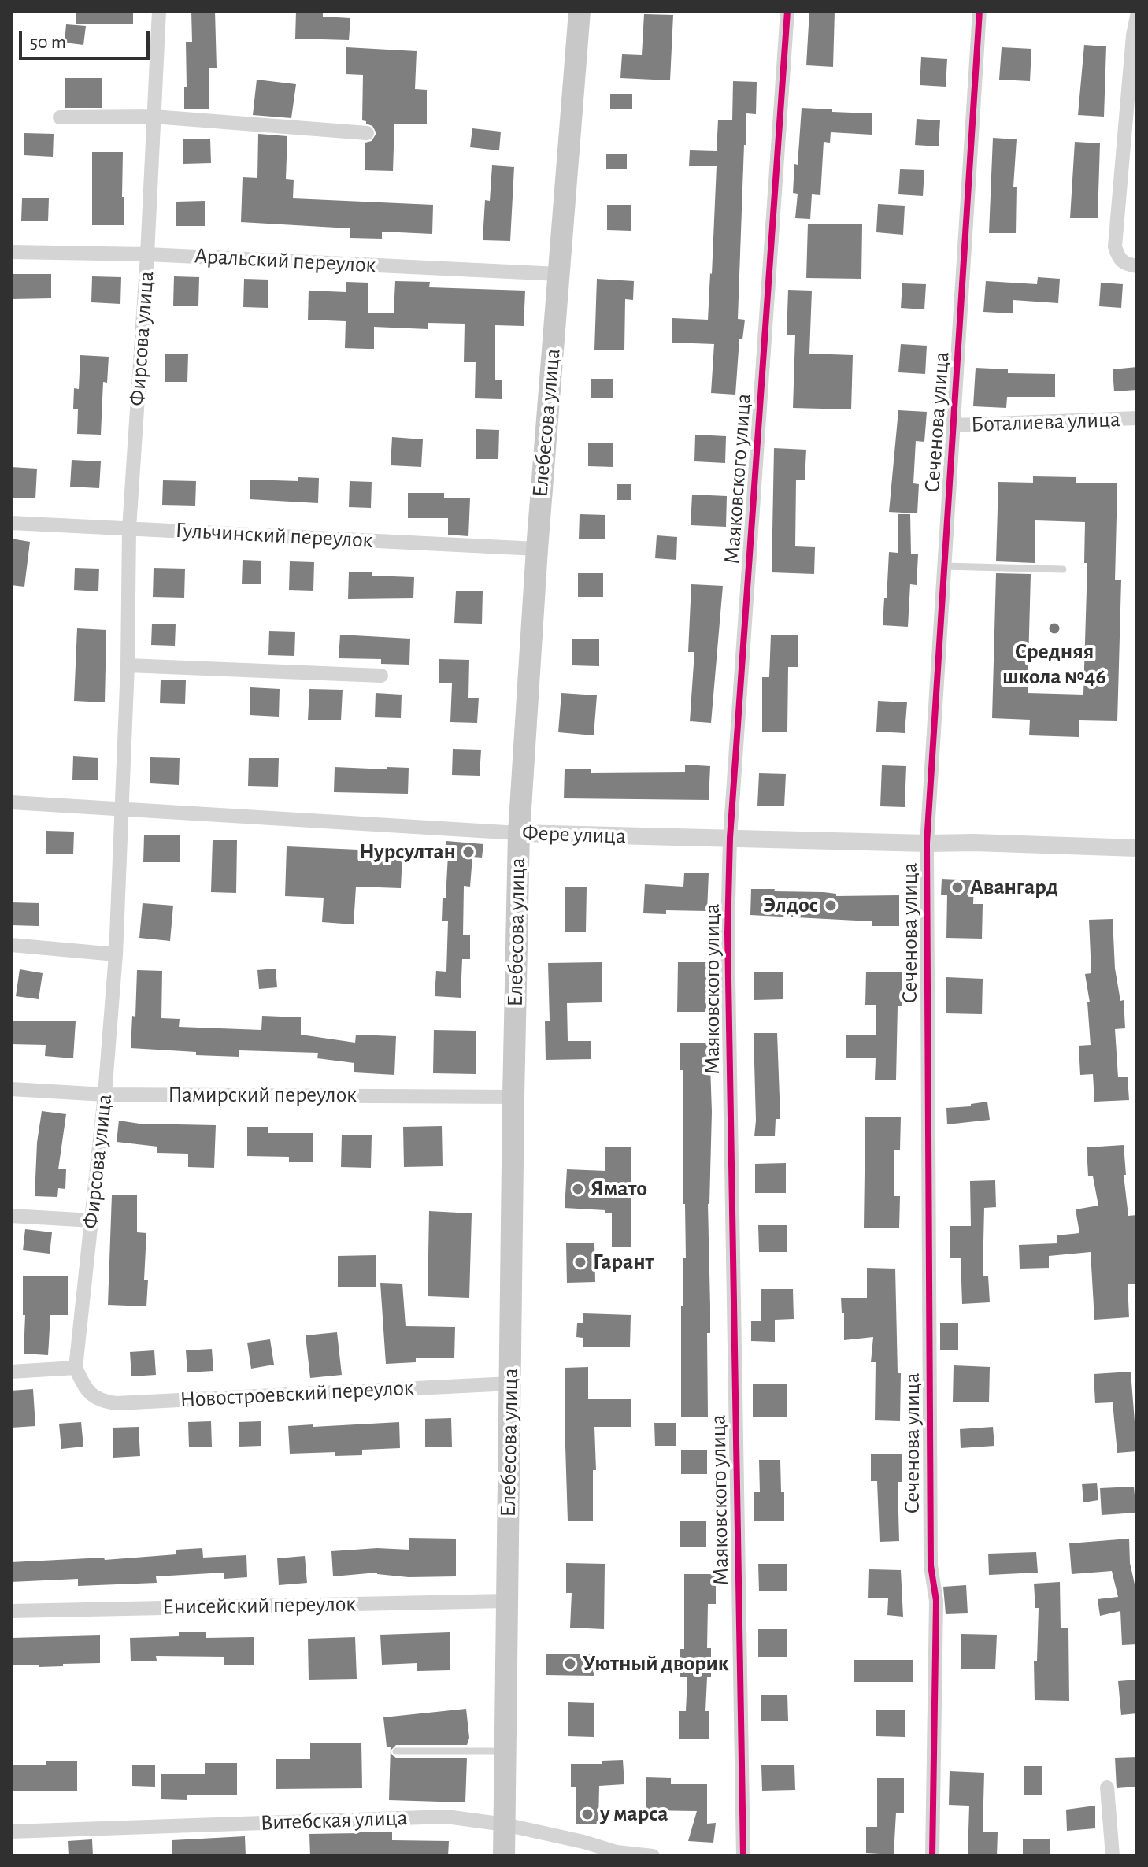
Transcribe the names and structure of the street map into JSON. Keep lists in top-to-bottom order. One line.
{"streets":{"main road":["Елебесова улица"],"street":["Аральский переулок","Фирсова улица","Сеченова улица","Боталиева улица","Маяковского улица","Гульчинский переулок","Фере улица","Памирский переулок","Новостроевский переулок","Енисейский переулок","Витебская улица"]},"crossings":[["Аральский переулок","Фирсова улица"],["Аральский переулок","Елебесова улица"],["Фирсова улица","Гульчинский переулок"],["Фирсова улица","Фере улица"],["Фирсова улица","Памирский переулок"],["Фирсова улица","Новостроевский переулок"],["Сеченова улица","Боталиева улица"],["Сеченова улица","Фере улица"],["Елебесова улица","Гульчинский переулок"],["Елебесова улица","Фере улица"],["Елебесова улица","Памирский переулок"],["Елебесова улица","Новостроевский переулок"],["Елебесова улица","Енисейский переулок"],["Елебесова улица","Витебская улица"],["Маяковского улица","Фере улица"]],"places":["Средняя школа №46","Нурсултан","Авангард","Элдос","Ямато","Гарант","Уютный дворик","у марса"],"scale_bar":"50 m"}
